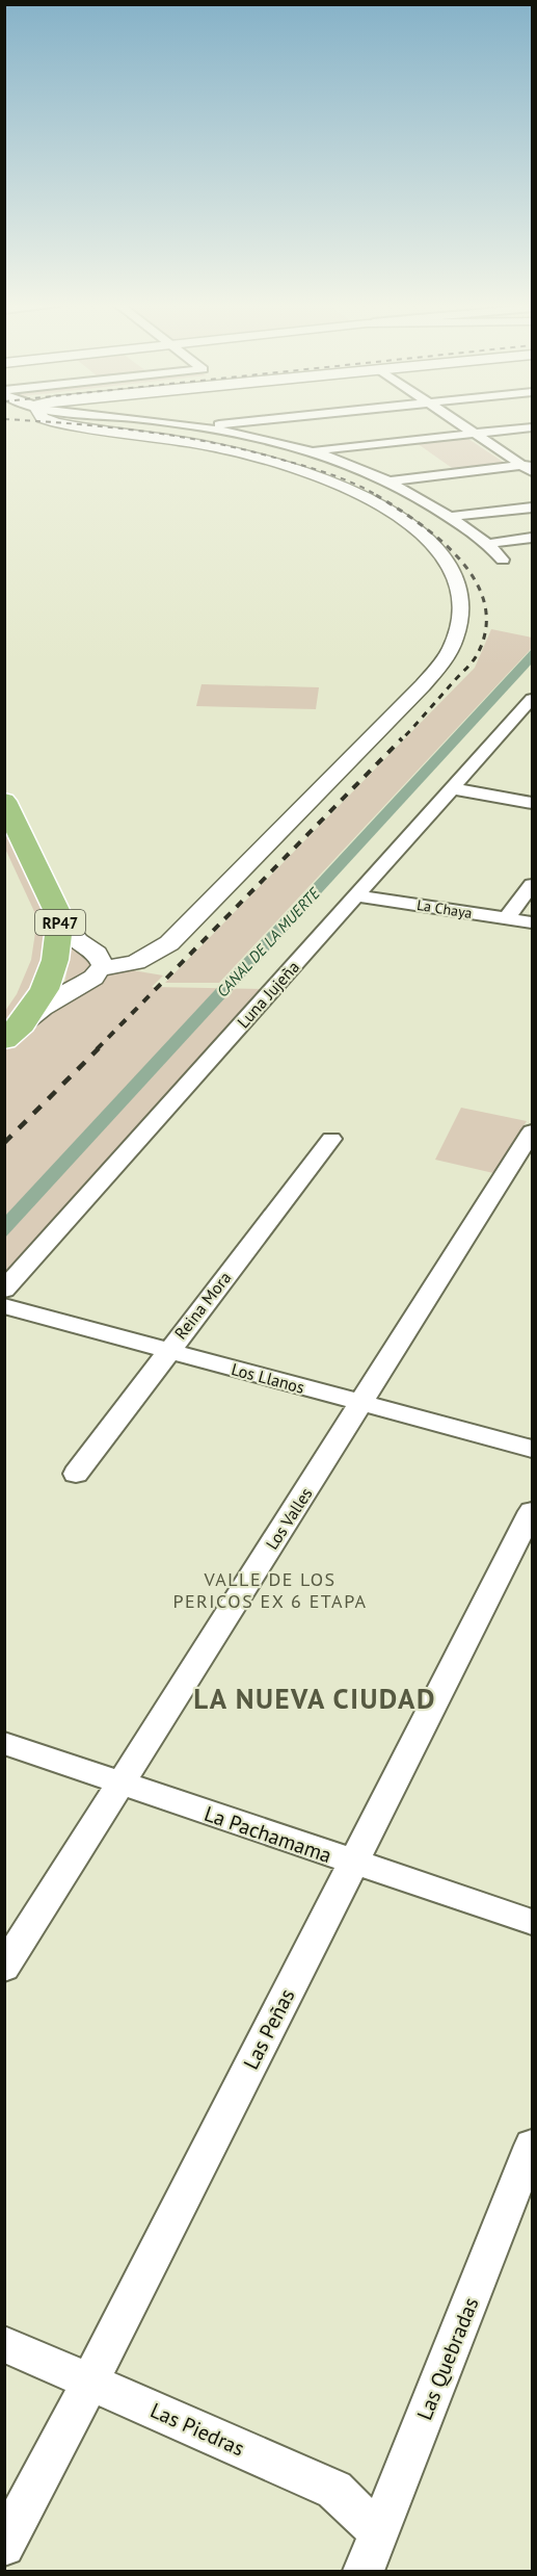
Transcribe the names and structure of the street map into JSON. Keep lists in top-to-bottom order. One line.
{"streets":{"main road":["RP47"],"street":["La Chaya","Luna Jujeña","Reina Mora","Los Llanos","Los Valles","La Pachamama","Las Peñas","Las Quebradas","Las Piedras"]},"crossings":[["La Chaya","Luna Jujeña"],["Reina Mora","Los Llanos"],["Los Llanos","Los Valles"],["Los Valles","La Pachamama"],["La Pachamama","Las Peñas"],["Las Peñas","Las Piedras"],["Las Quebradas","Las Piedras"]],"districts":["VALLE DE LOS PERICOS EX 6 ETAPA","LA NUEVA CIUDAD"],"water":["CANAL DE LA MUERTE"]}
